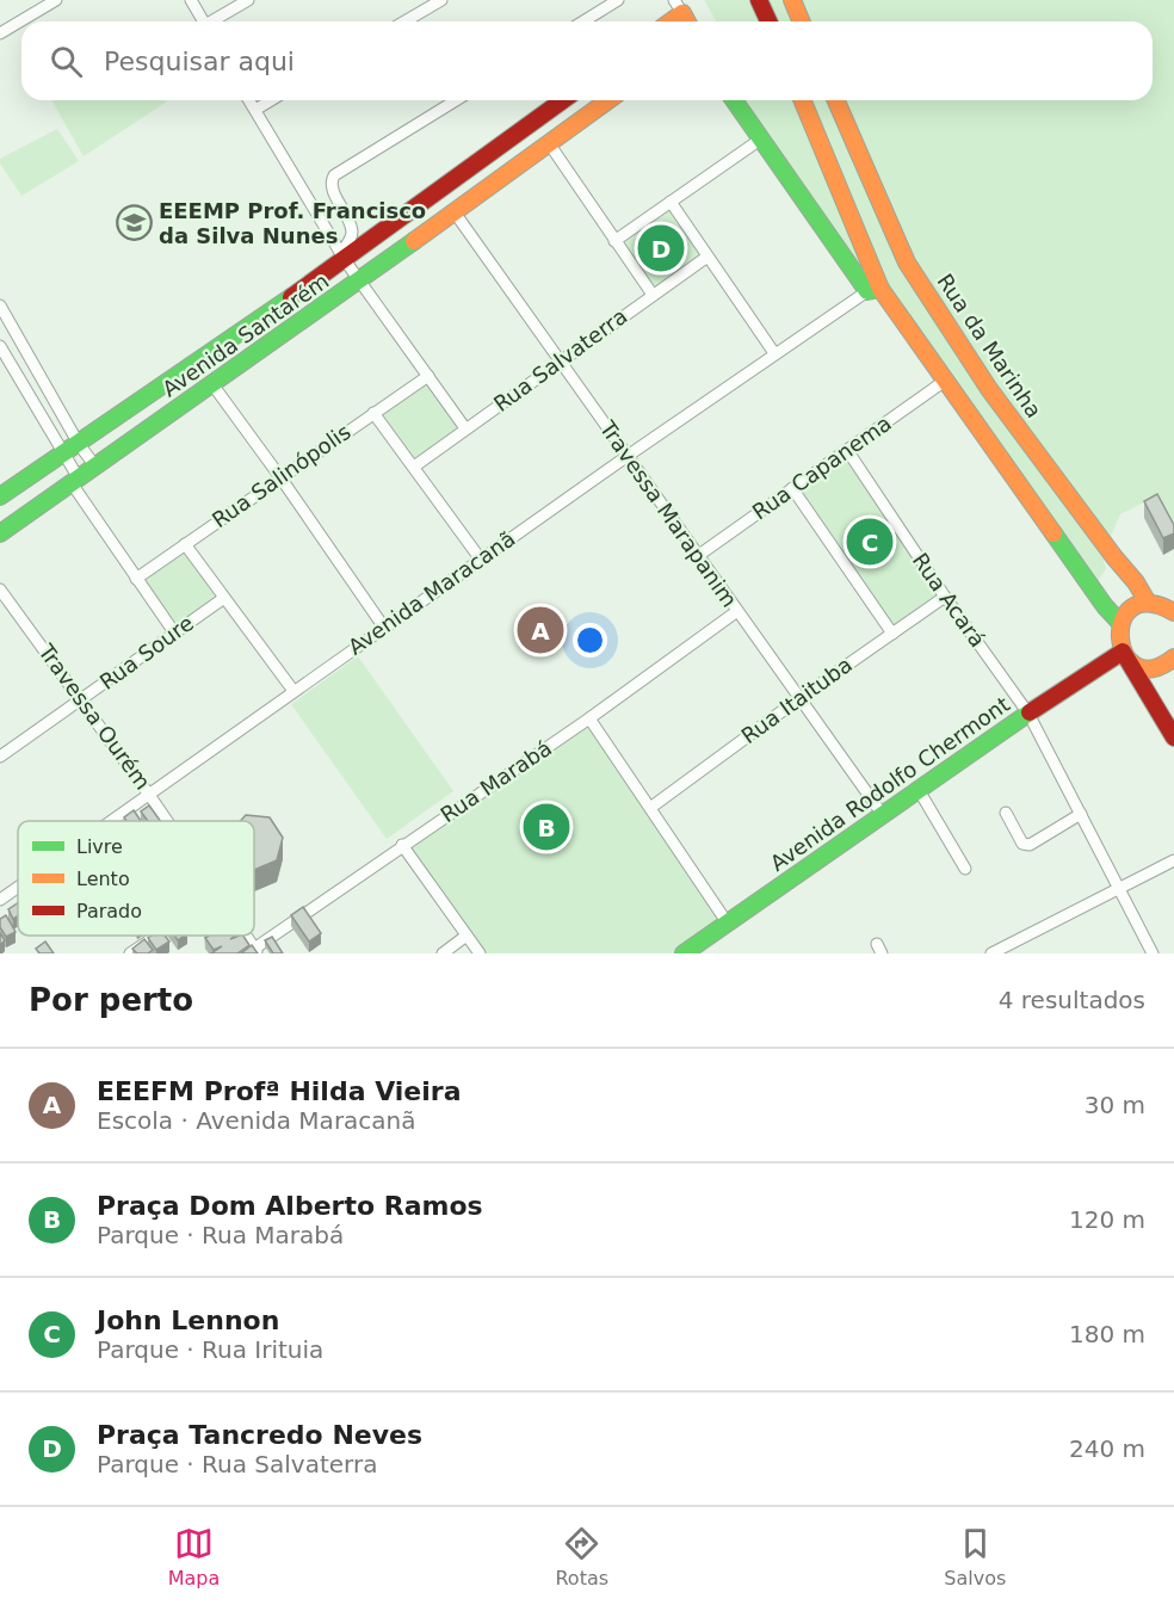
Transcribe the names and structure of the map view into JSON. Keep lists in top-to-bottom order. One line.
{"streets":{"main road":["Avenida Santarém","Rua da Marinha","Avenida Rodolfo Chermont"],"street":["Rua Salvaterra","Rua Capanema","Rua Salinópolis","Travessa Marapanim","Avenida Maracanã","Rua Acará","Rua Soure","Rua Itaituba","Travessa Ourém","Rua Marabá"]},"crossings":[["Avenida Santarém","Travessa Marapanim"],["Rua Salvaterra","Travessa Marapanim"],["Rua Capanema","Travessa Marapanim"],["Rua Capanema","Rua Acará"],["Travessa Marapanim","Avenida Maracanã"],["Travessa Marapanim","Rua Itaituba"],["Travessa Marapanim","Rua Marabá"],["Travessa Marapanim","Avenida Rodolfo Chermont"],["Avenida Maracanã","Travessa Ourém"],["Rua Acará","Rua Itaituba"],["Rua Acará","Avenida Rodolfo Chermont"],["Rua Soure","Travessa Ourém"],["Travessa Ourém","Rua Marabá"]],"places":{"school or university":["EEEMP Prof. Francisco da Silva Nunes"]},"legend":["Livre","Lento","Parado"],"page":{"search":"Pesquisar aqui","pins":["D","C","A","B"],"heading":["Por perto","4 resultados"],"list":[{"mark":"A","name":"EEEFM Profª Hilda Vieira","note":"Escola · Avenida Maracanã","value":"30 m"},{"mark":"B","name":"Praça Dom Alberto Ramos","note":"Parque · Rua Marabá","value":"120 m"},{"mark":"C","name":"John Lennon","note":"Parque · Rua Irituia","value":"180 m"},{"mark":"D","name":"Praça Tancredo Neves","note":"Parque · Rua Salvaterra","value":"240 m"}],"nav":["Mapa","Rotas","Salvos"]}}
